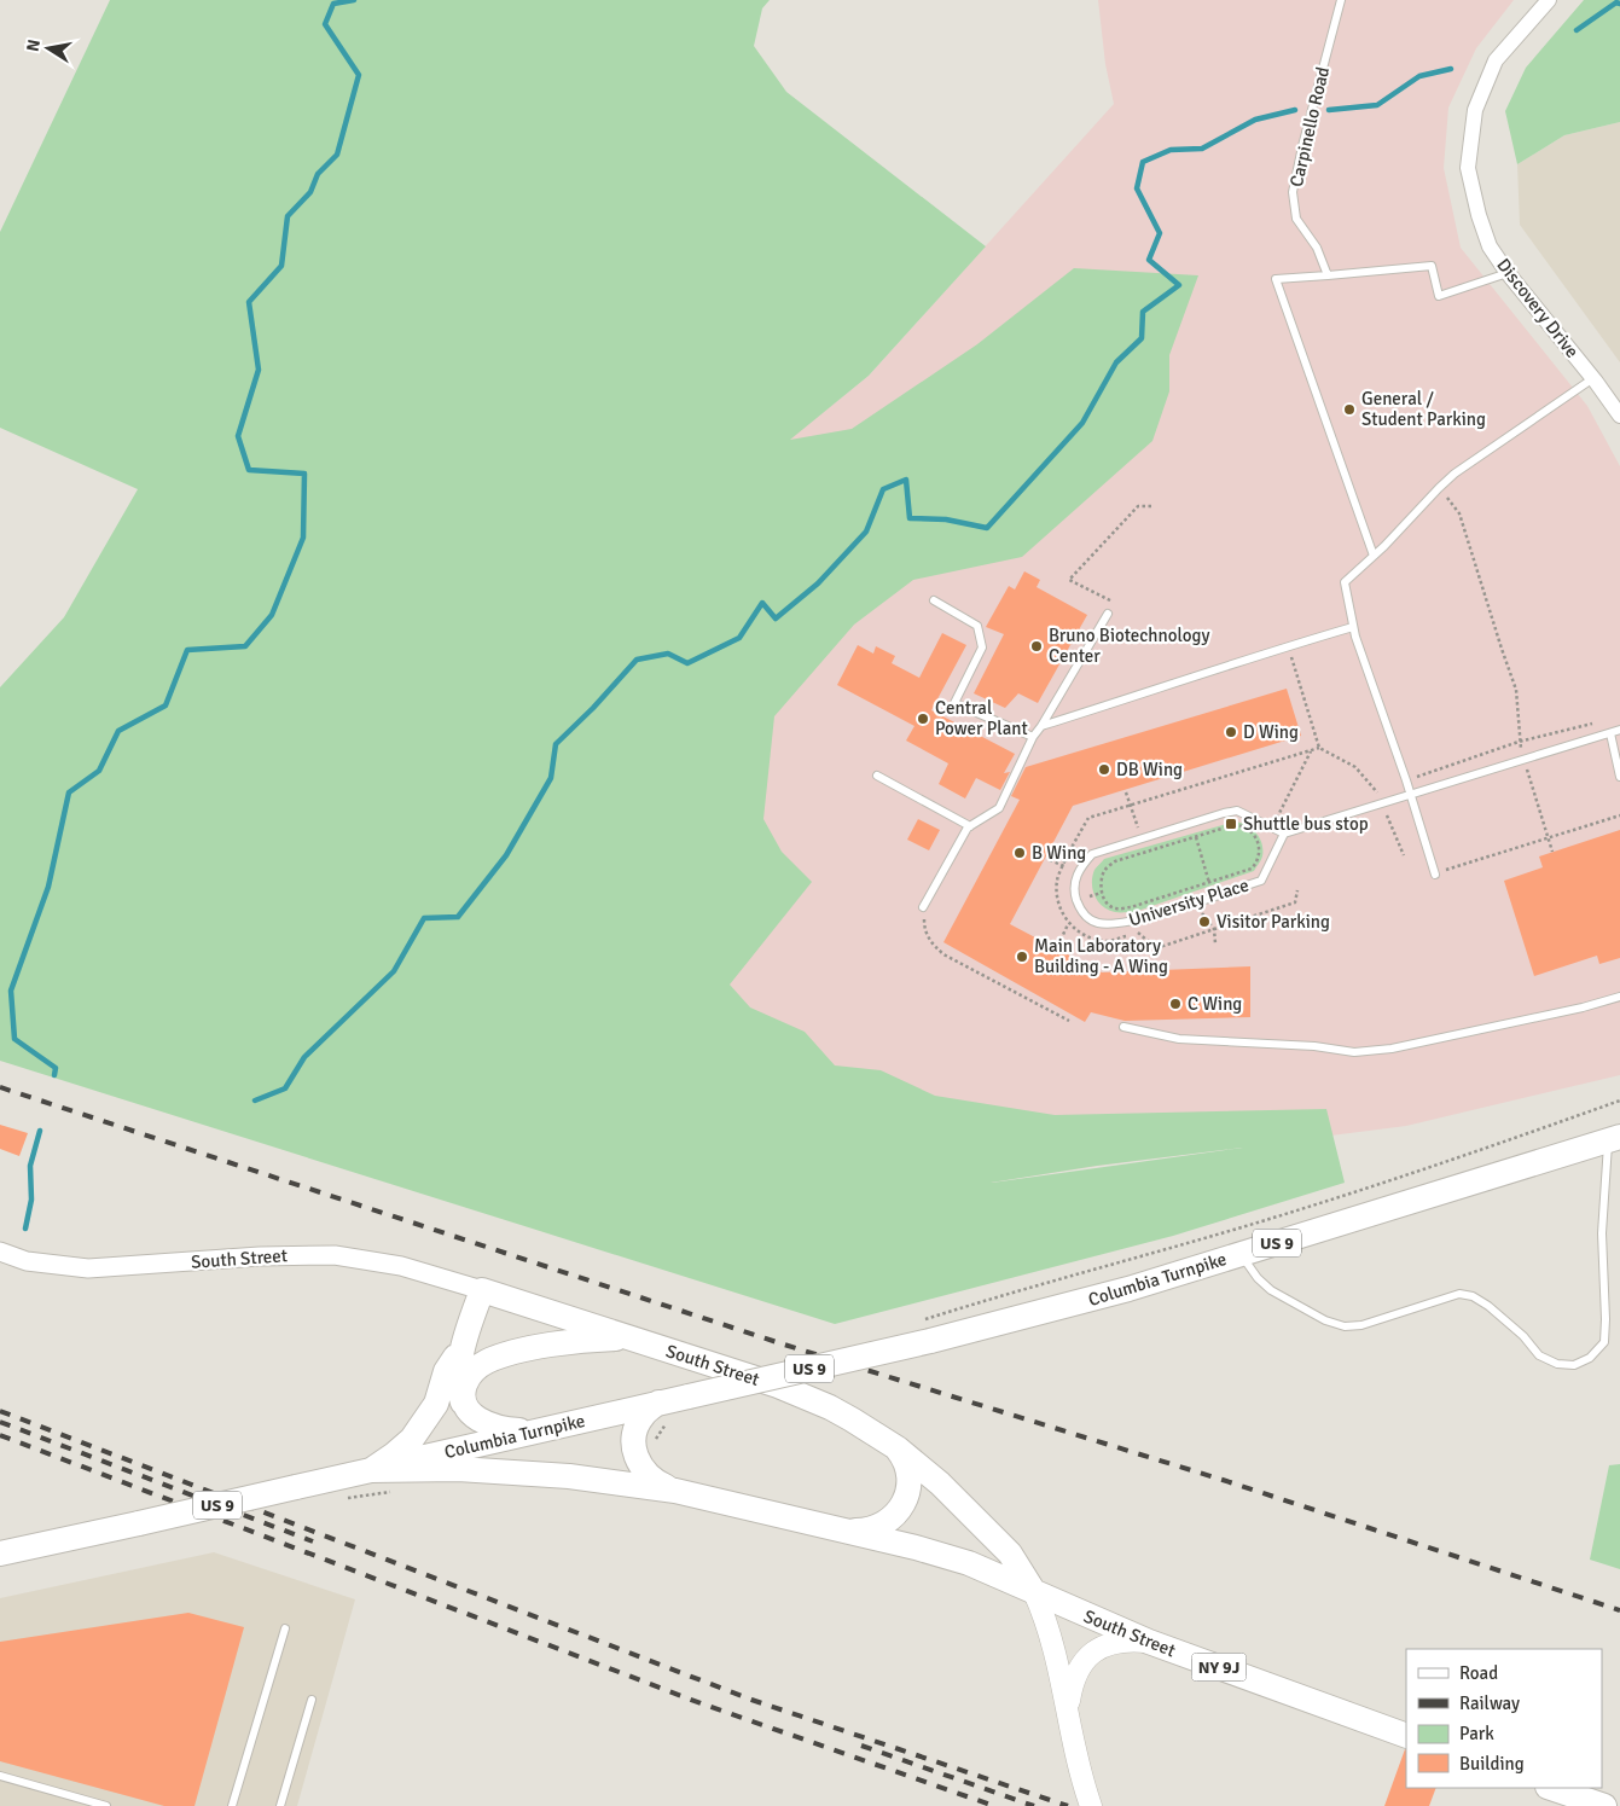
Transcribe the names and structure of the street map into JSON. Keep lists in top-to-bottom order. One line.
{"streets":{"main road":["US 9","South Street","Columbia Turnpike","NY 9J"],"street":["Discovery Drive"],"lane":["Carpinello Road","University Place"]},"crossings":[["US 9","Columbia Turnpike"]],"places":{"other":["General / Student Parking","Bruno Biotechnology Center","Central Power Plant","D Wing","DB Wing","B Wing","Visitor Parking","Main Laboratory Building - A Wing","C Wing"],"transit":["Shuttle bus stop"]},"legend":["Road","Railway","Park","Building"],"north":"left"}
